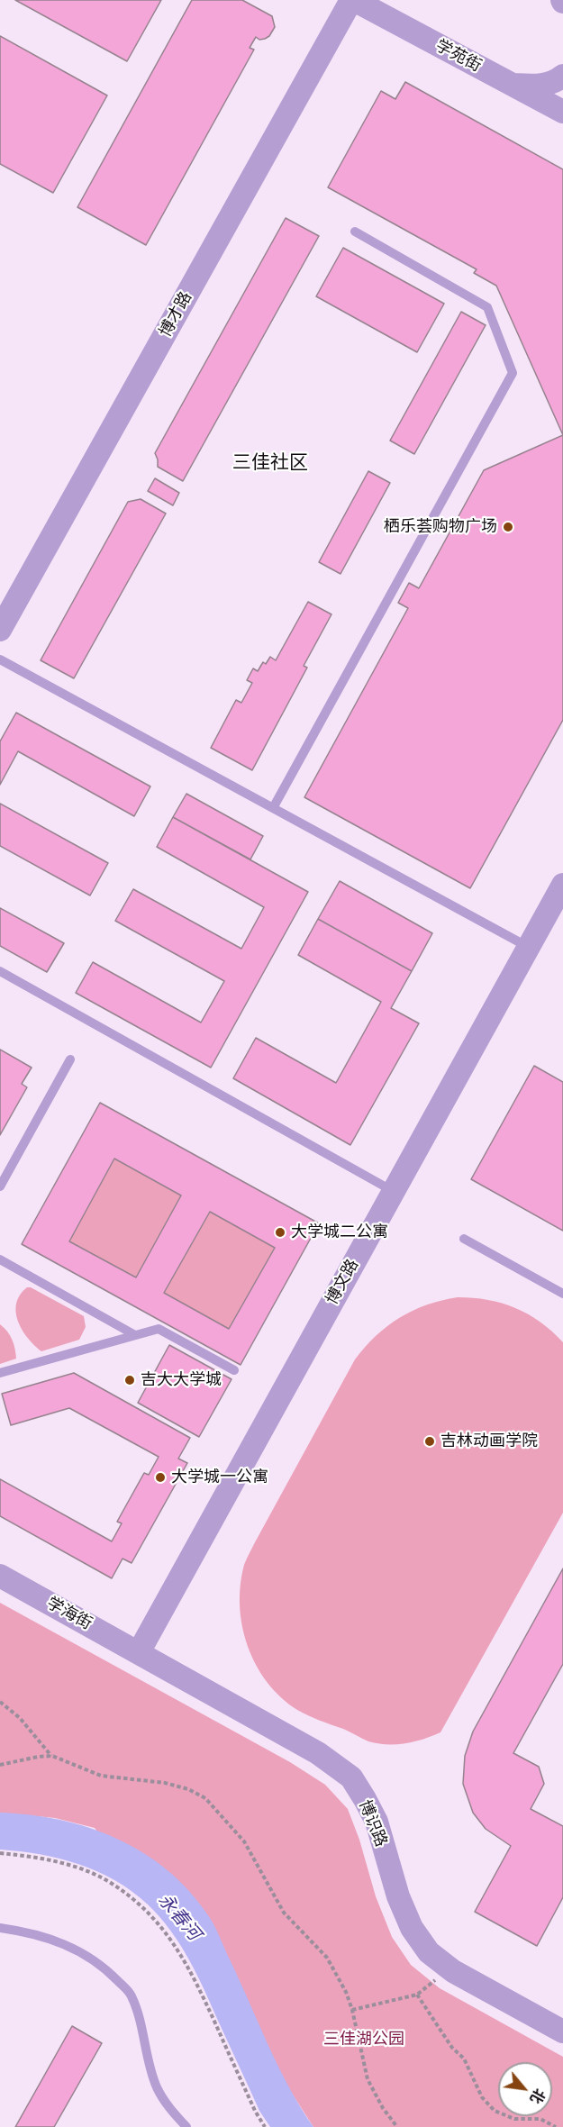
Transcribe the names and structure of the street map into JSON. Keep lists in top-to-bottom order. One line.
{"streets":{"street":["学苑街","博才路","博文路","学海街","博识路"]},"crossings":[["学苑街","博才路"],["博文路","学海街"],["博文路","博识路"],["学海街","博识路"]],"districts":["三佳社区"],"water":["永春河"],"parks":["三佳湖公园"],"places":["栖乐荟购物广场","大学城二公寓","吉大大学城","吉林动画学院","大学城一公寓"],"north":"bottom right"}
